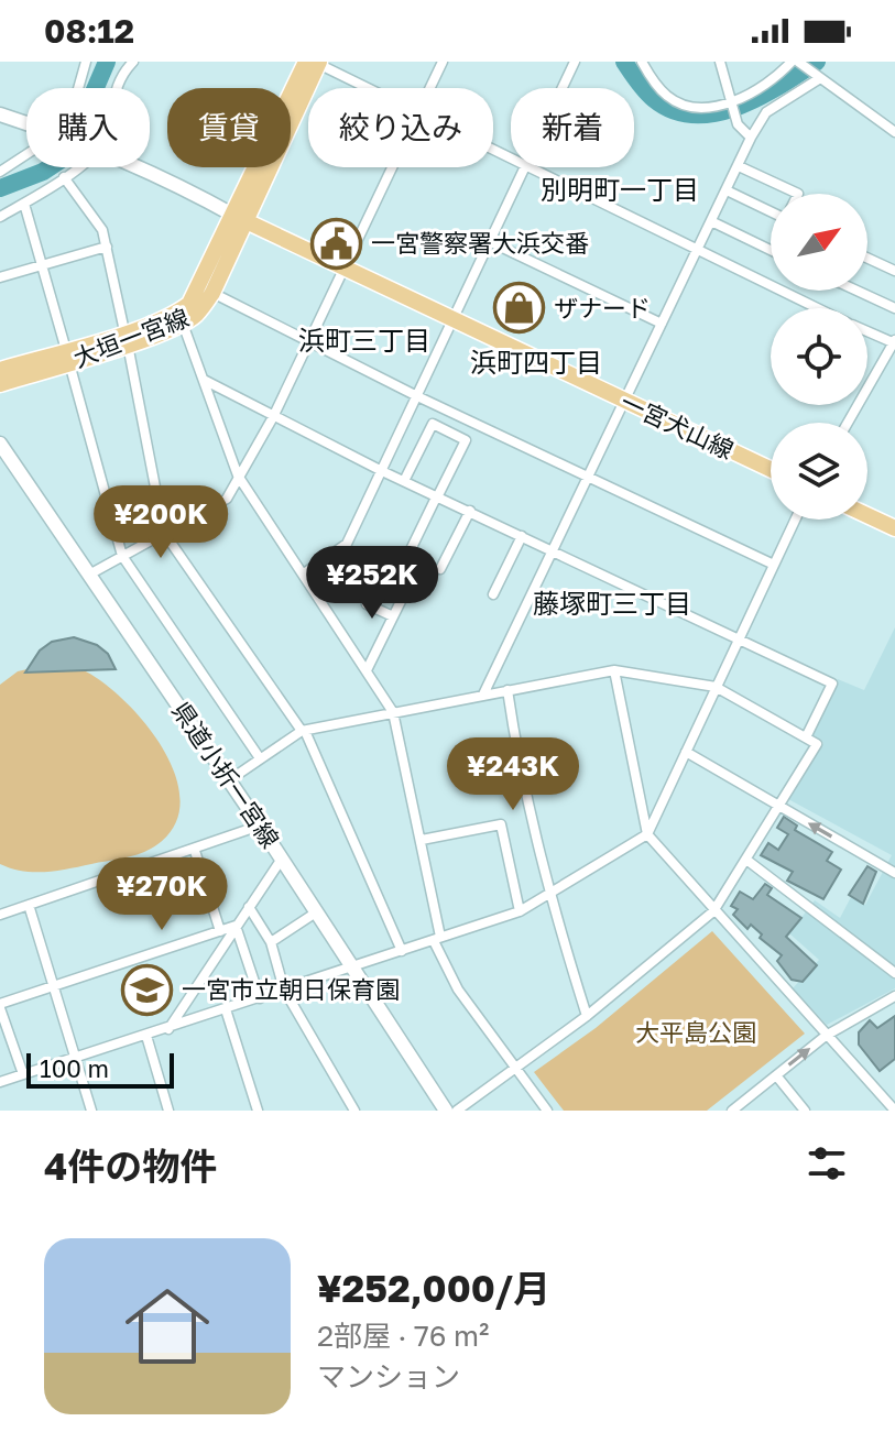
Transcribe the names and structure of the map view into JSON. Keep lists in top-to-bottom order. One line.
{"streets":{"main road":["大垣一宮線","一宮犬山線","県道小折一宮線"]},"crossings":[["大垣一宮線","一宮犬山線"]],"districts":["別明町一丁目","浜町三丁目","浜町四丁目","藤塚町三丁目"],"parks":["大平島公園"],"places":{"public building":["一宮警察署大浜交番"],"shop":["ザナード"],"school or university":["一宮市立朝日保育園"]},"scale_bar":"100 m","north":"top right","page":{"status":"08:12","chip":["購入","賃貸","絞り込み","新着"],"price":["¥200K","¥252K","¥243K","¥270K"],"scale":"100 m","heading":"4件の物件","list":[{"name":"¥252,000/月","note":"2部屋 · 76 m² · マンション"}]}}
